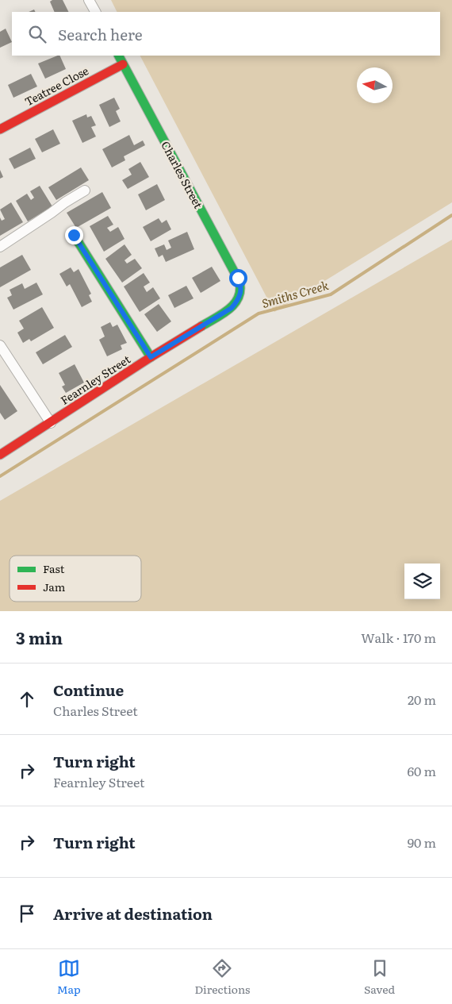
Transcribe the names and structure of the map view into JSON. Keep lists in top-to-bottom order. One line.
{"streets":{"street":["Teatree Close","Charles Street","Fearnley Street"]},"crossings":[["Teatree Close","Charles Street"],["Charles Street","Fearnley Street"]],"water":["Smiths Creek"],"legend":["Fast","Jam"],"north":"left","page":{"search":"Search here","heading":["3 min","Walk · 170 m"],"list":[["Continue","Charles Street","20 m"],["Turn right","Fearnley Street","60 m"],["Turn right","90 m"],"Arrive at destination"],"nav":["Map","Directions","Saved"]}}
